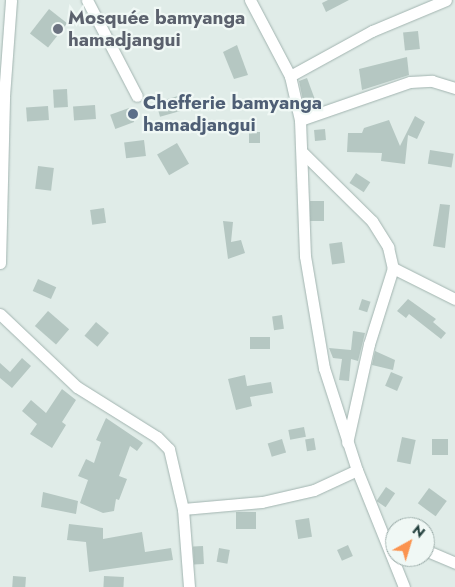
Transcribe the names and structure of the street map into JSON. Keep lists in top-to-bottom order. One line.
{"places":["Mosquée bamyanga hamadjangui","Chefferie bamyanga hamadjangui"],"north":"top right"}
